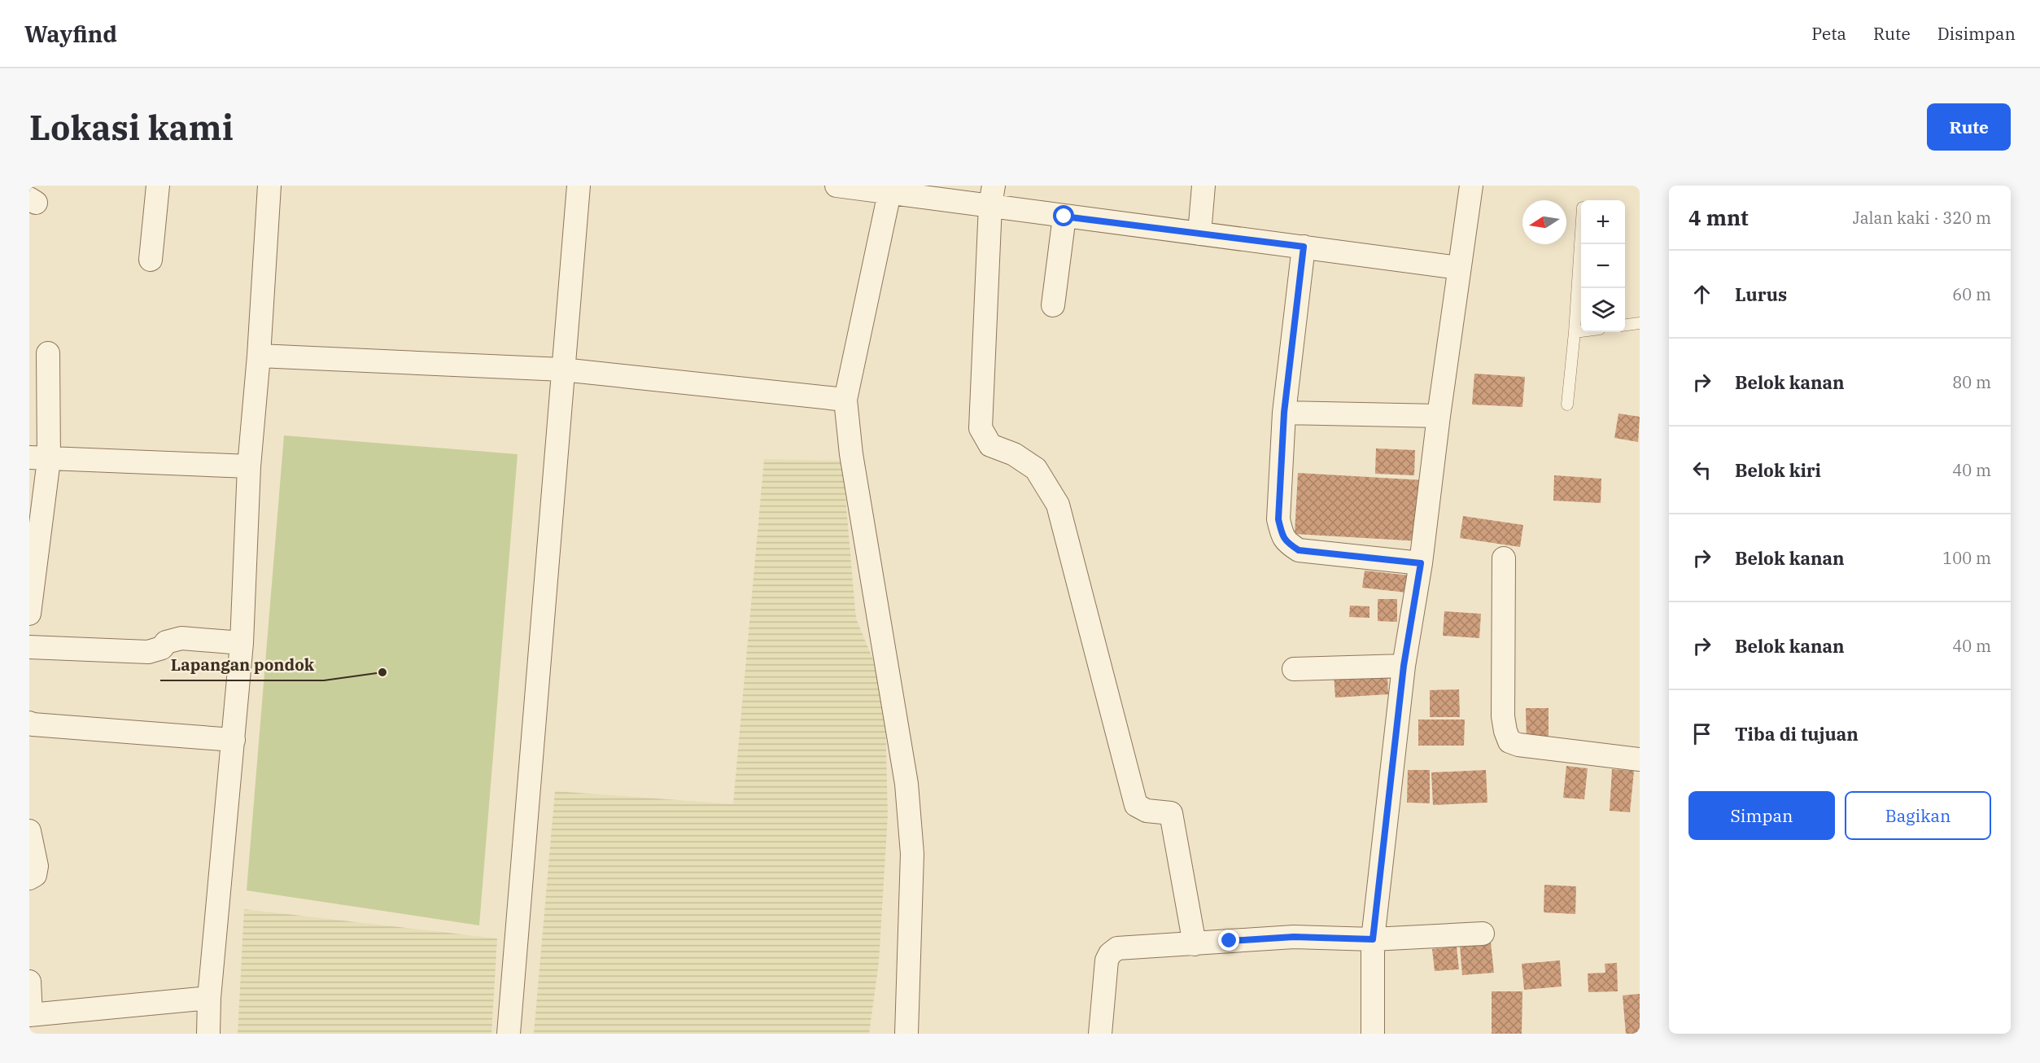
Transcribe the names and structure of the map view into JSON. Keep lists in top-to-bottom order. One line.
{"places":["Lapangan pondok"],"north":"left","page":{"header":"Wayfind","nav":["Peta","Rute","Disimpan"],"buttons":["Rute",["Simpan","Bagikan"]],"title":"Lokasi kami","heading":["4 mnt","Jalan kaki · 320 m"],"map_buttons":["+","−"],"list":[["Lurus","60 m"],["Belok kanan","80 m"],["Belok kiri","40 m"],["Belok kanan","100 m"],["Belok kanan","40 m"],"Tiba di tujuan"]}}
